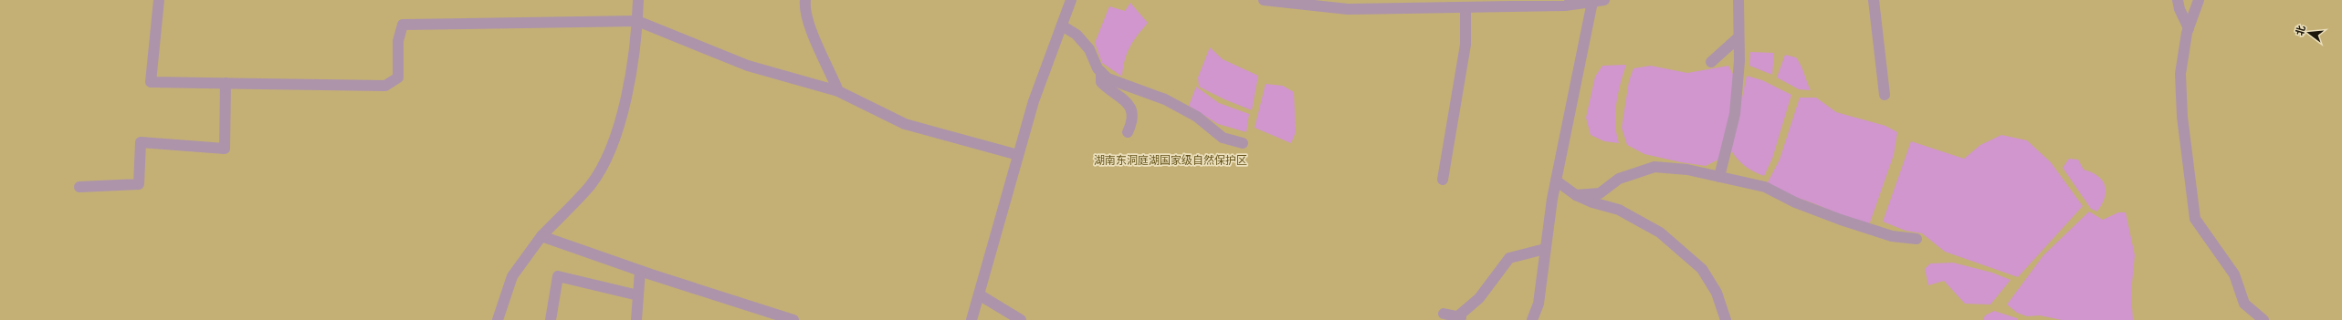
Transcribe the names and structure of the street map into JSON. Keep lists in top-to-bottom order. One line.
{"parks":["湖南东洞庭湖国家级自然保护区"],"north":"left"}
